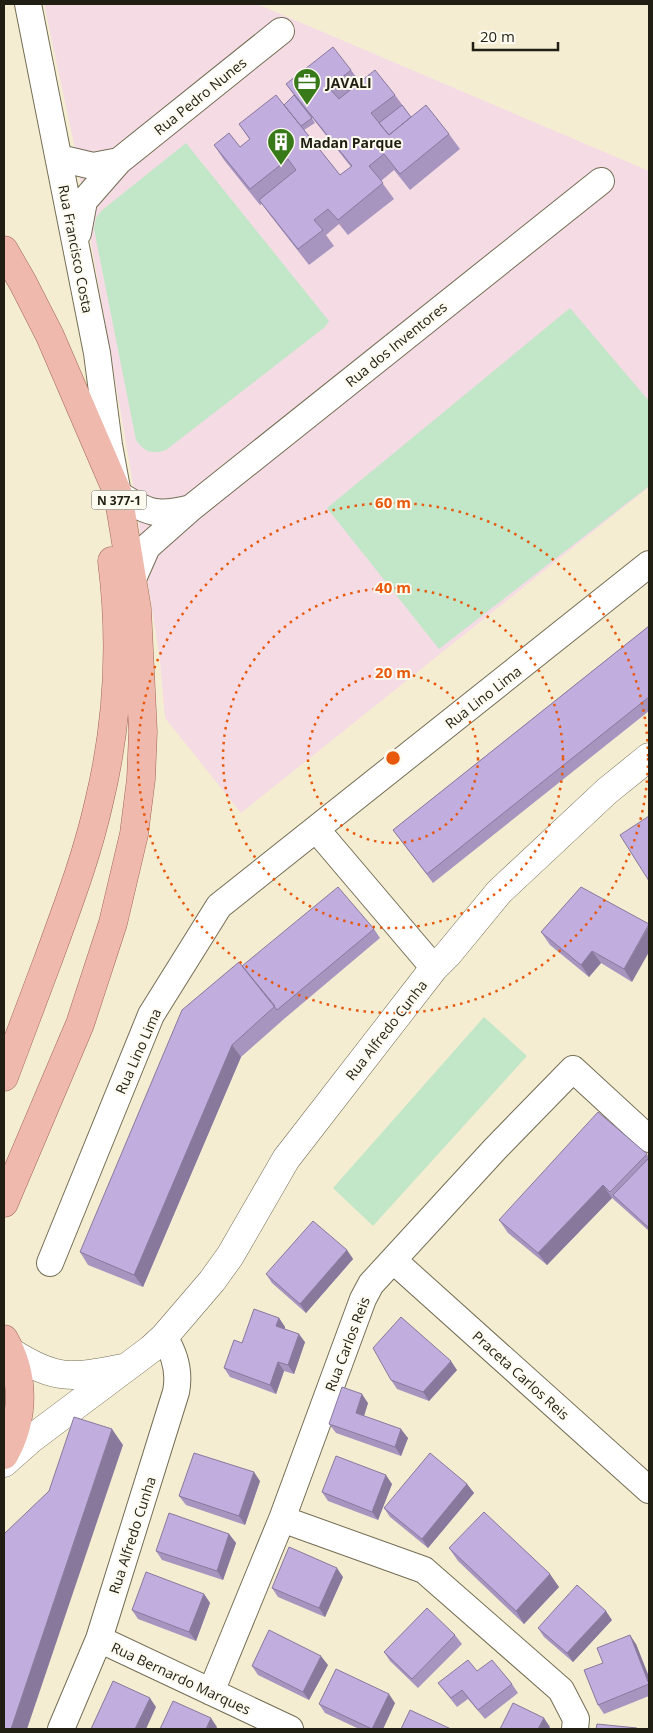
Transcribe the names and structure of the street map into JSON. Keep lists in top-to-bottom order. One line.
{"streets":{"main road":["N 377-1"],"street":["Rua Pedro Nunes","Rua Francisco Costa","Rua dos Inventores","Rua Lino Lima","Rua Alfredo Cunha","Rua Carlos Reis","Praceta Carlos Reis","Rua Bernardo Marques"]},"crossings":[["Rua Pedro Nunes","Rua Francisco Costa"],["Rua Francisco Costa","Rua dos Inventores"],["Rua Francisco Costa","N 377-1"],["Rua dos Inventores","N 377-1"],["Rua Alfredo Cunha","Rua Bernardo Marques"],["Rua Carlos Reis","Praceta Carlos Reis"],["Rua Carlos Reis","Rua Bernardo Marques"]],"places":{"office":["JAVALI"],"building":["Madan Parque"]},"scale_bar":"20 m","rings":["60 m","40 m","20 m"]}
